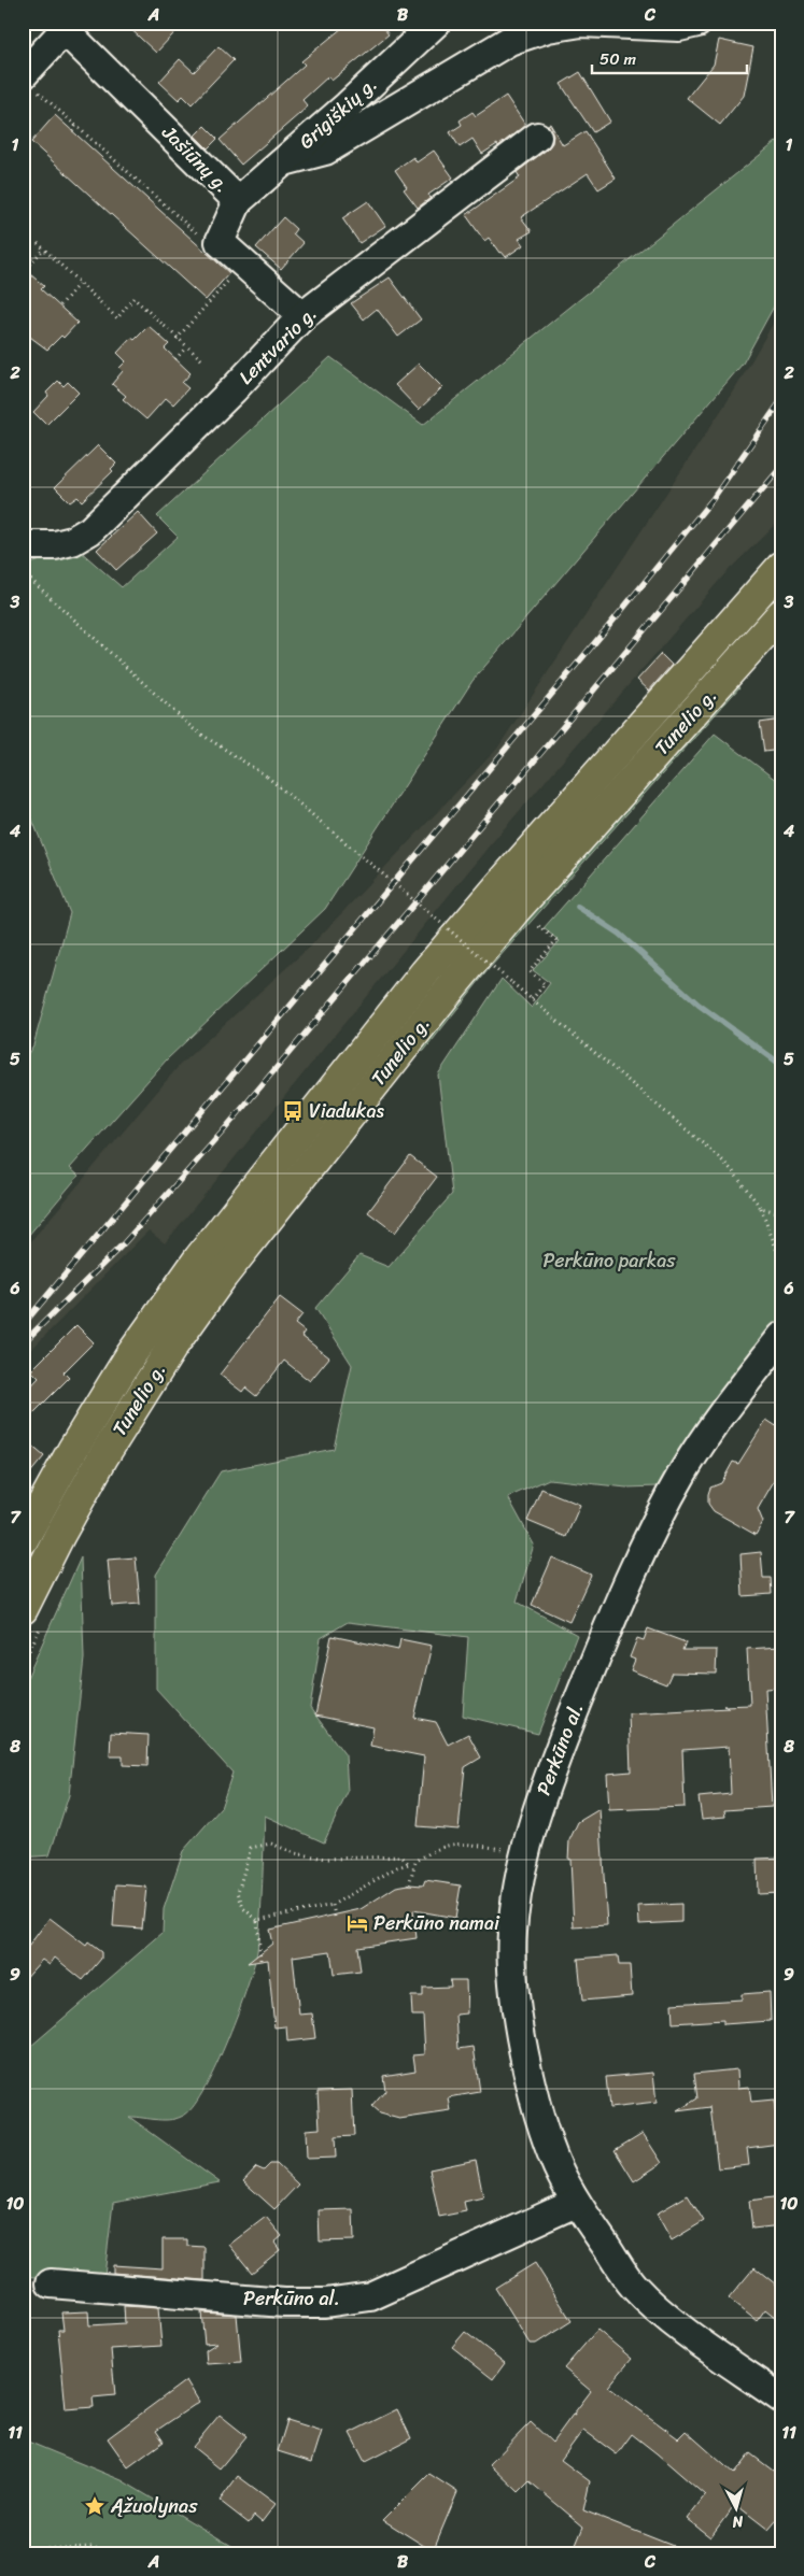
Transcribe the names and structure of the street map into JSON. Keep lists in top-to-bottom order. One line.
{"streets":{"main road":["Tunelio g."],"street":["Grigiškių g.","Jašiūnų g.","Lentvario g.","Perkūno al."]},"crossings":[["Grigiškių g.","Jašiūnų g."],["Jašiūnų g.","Lentvario g."]],"parks":["Perkūno parkas"],"places":{"bus stop":["Viadukas"],"hotel":["Perkūno namai"],"place":["Ąžuolynas"]},"scale_bar":"50 m","north":"bottom","grid":{"columns":["A","B","C"],"rows":["1","2","3","4","5","6","7","8","9","10","11"]}}
